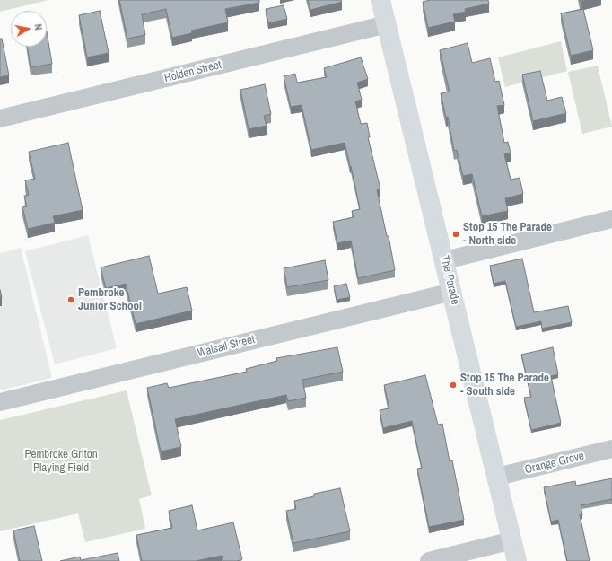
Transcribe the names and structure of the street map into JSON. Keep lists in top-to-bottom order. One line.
{"streets":{"main road":["The Parade"],"street":["Holden Street","Walsall Street","Orange Grove"]},"crossings":[["Holden Street","The Parade"],["The Parade","Walsall Street"],["The Parade","Orange Grove"]],"parks":["Pembroke Griton Playing Field"],"places":["Stop 15 The Parade - North side","Pembroke Junior School","Stop 15 The Parade - South side"],"north":"right"}
